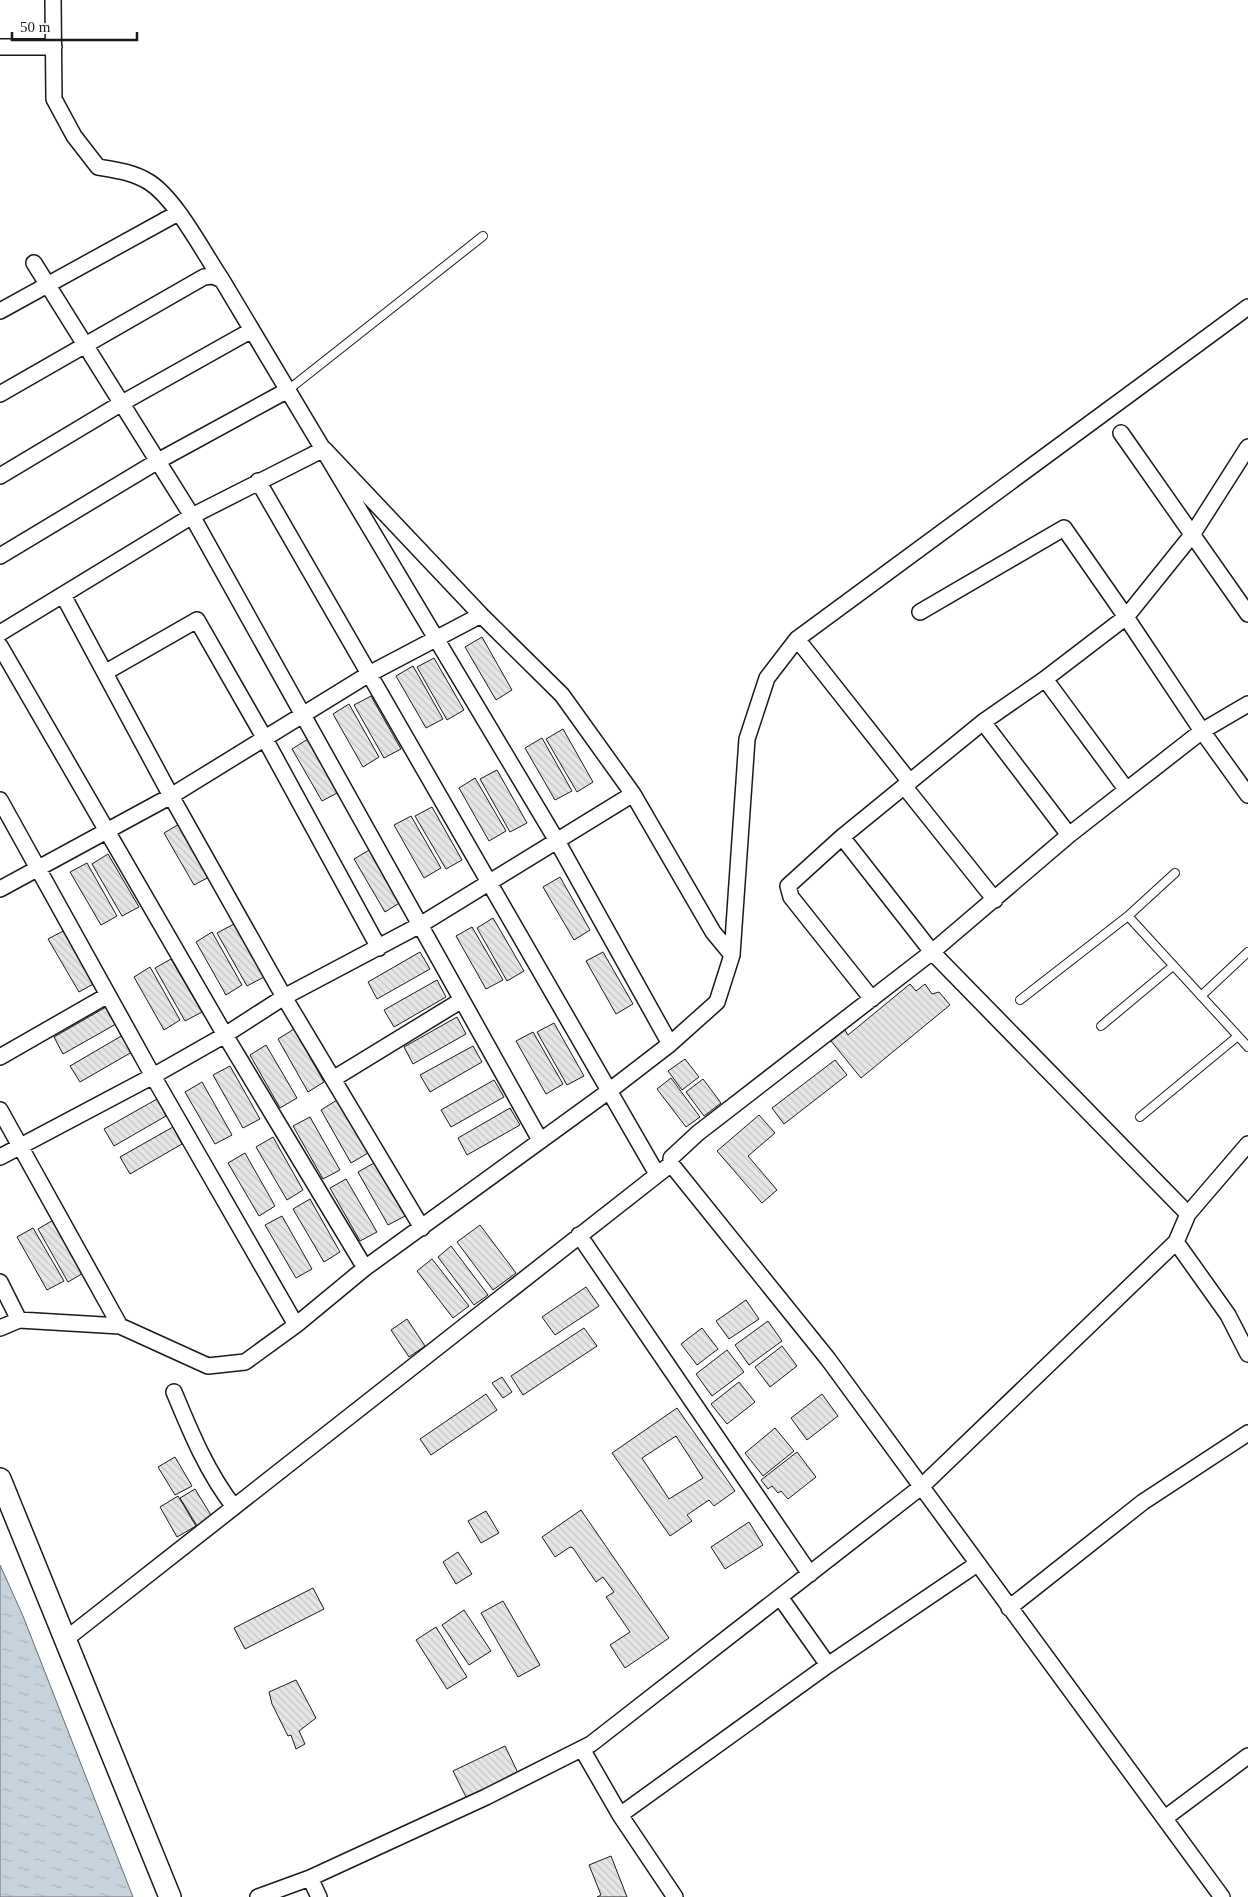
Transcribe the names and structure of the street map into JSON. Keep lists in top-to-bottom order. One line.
{"scale_bar":"50 m"}
